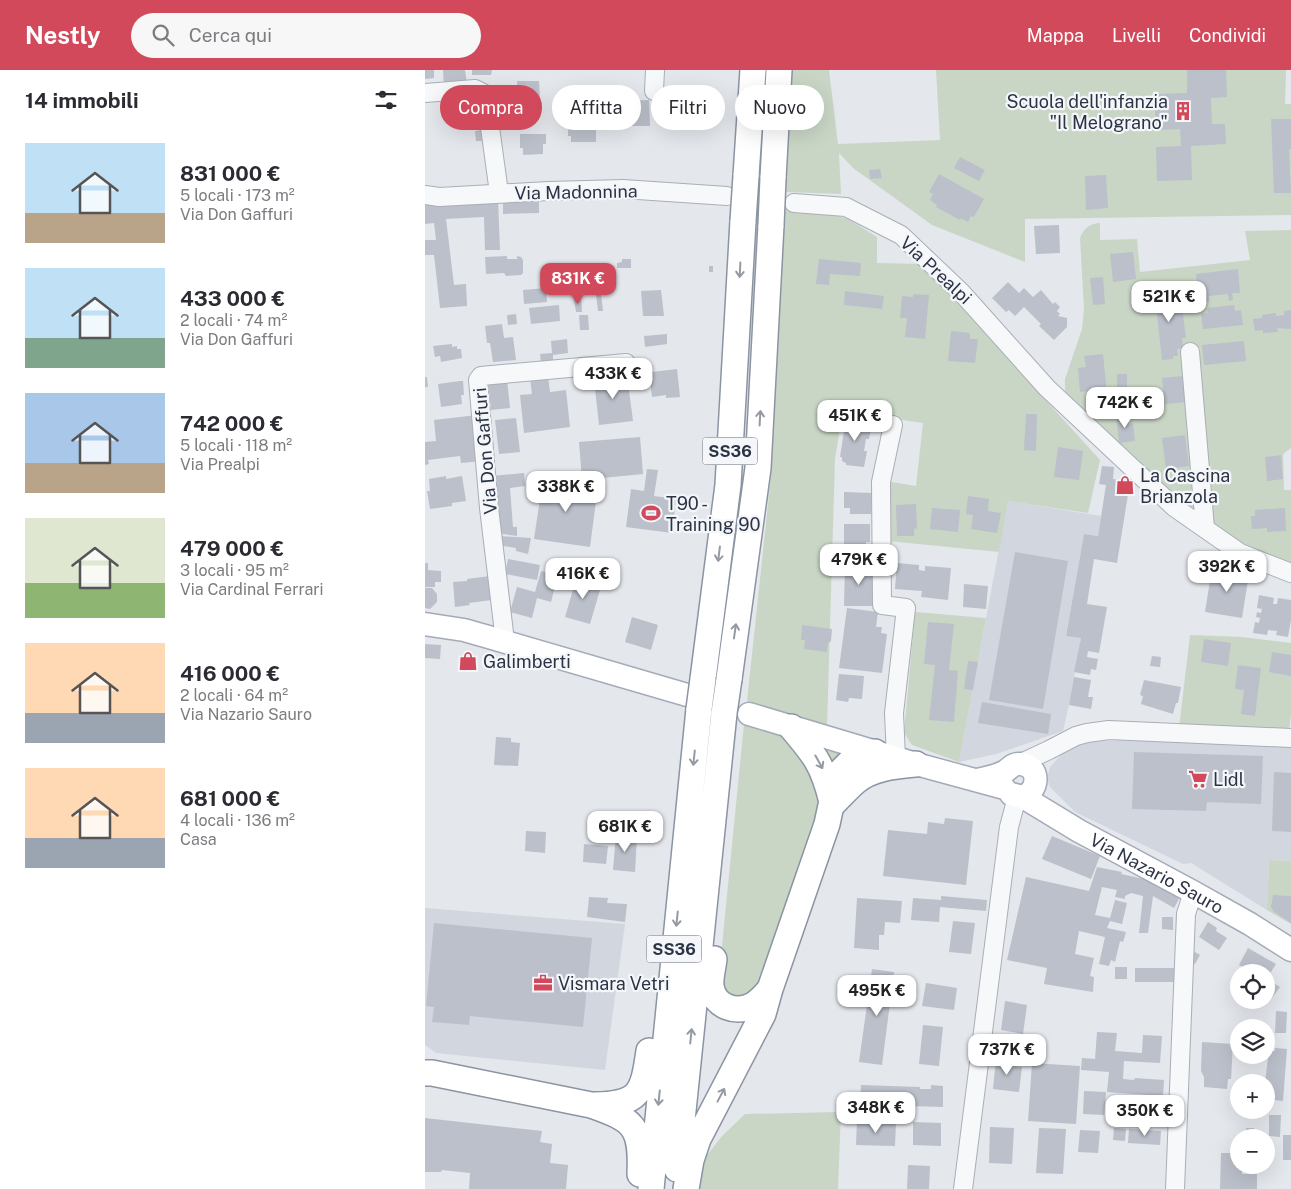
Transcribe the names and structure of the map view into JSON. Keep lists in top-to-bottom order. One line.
{"streets":{"highway":["SS36"],"main road":["Via Nazario Sauro"],"street":["Via Madonnina","Via Prealpi","Via Don Gaffuri"]},"places":{"building":["Scuola dell'infanzia \"Il Melograno\""],"shop":["La Cascina Brianzola","Galimberti"],"sports":["T90 - Training 90"],"supermarket":["Lidl"],"office":["Vismara Vetri"]},"page":{"header":"Nestly","search":"Cerca qui","nav":["Mappa","Livelli","Condividi"],"heading":"14 immobili","chip":["Compra","Affitta","Filtri","Nuovo"],"list":[{"name":"831 000 €","note":"5 locali · 173 m² · Via Don Gaffuri"},{"name":"433 000 €","note":"2 locali · 74 m² · Via Don Gaffuri"},{"name":"742 000 €","note":"5 locali · 118 m² · Via Prealpi"},{"name":"479 000 €","note":"3 locali · 95 m² · Via Cardinal Ferrari"},{"name":"416 000 €","note":"2 locali · 64 m² · Via Nazario Sauro"},{"name":"681 000 €","note":"4 locali · 136 m² · Casa"}],"price":["831K €","521K €","433K €","742K €","451K €","338K €","479K €","392K €","416K €","681K €","495K €","737K €","348K €","350K €"],"map_buttons":["+","−"]}}
